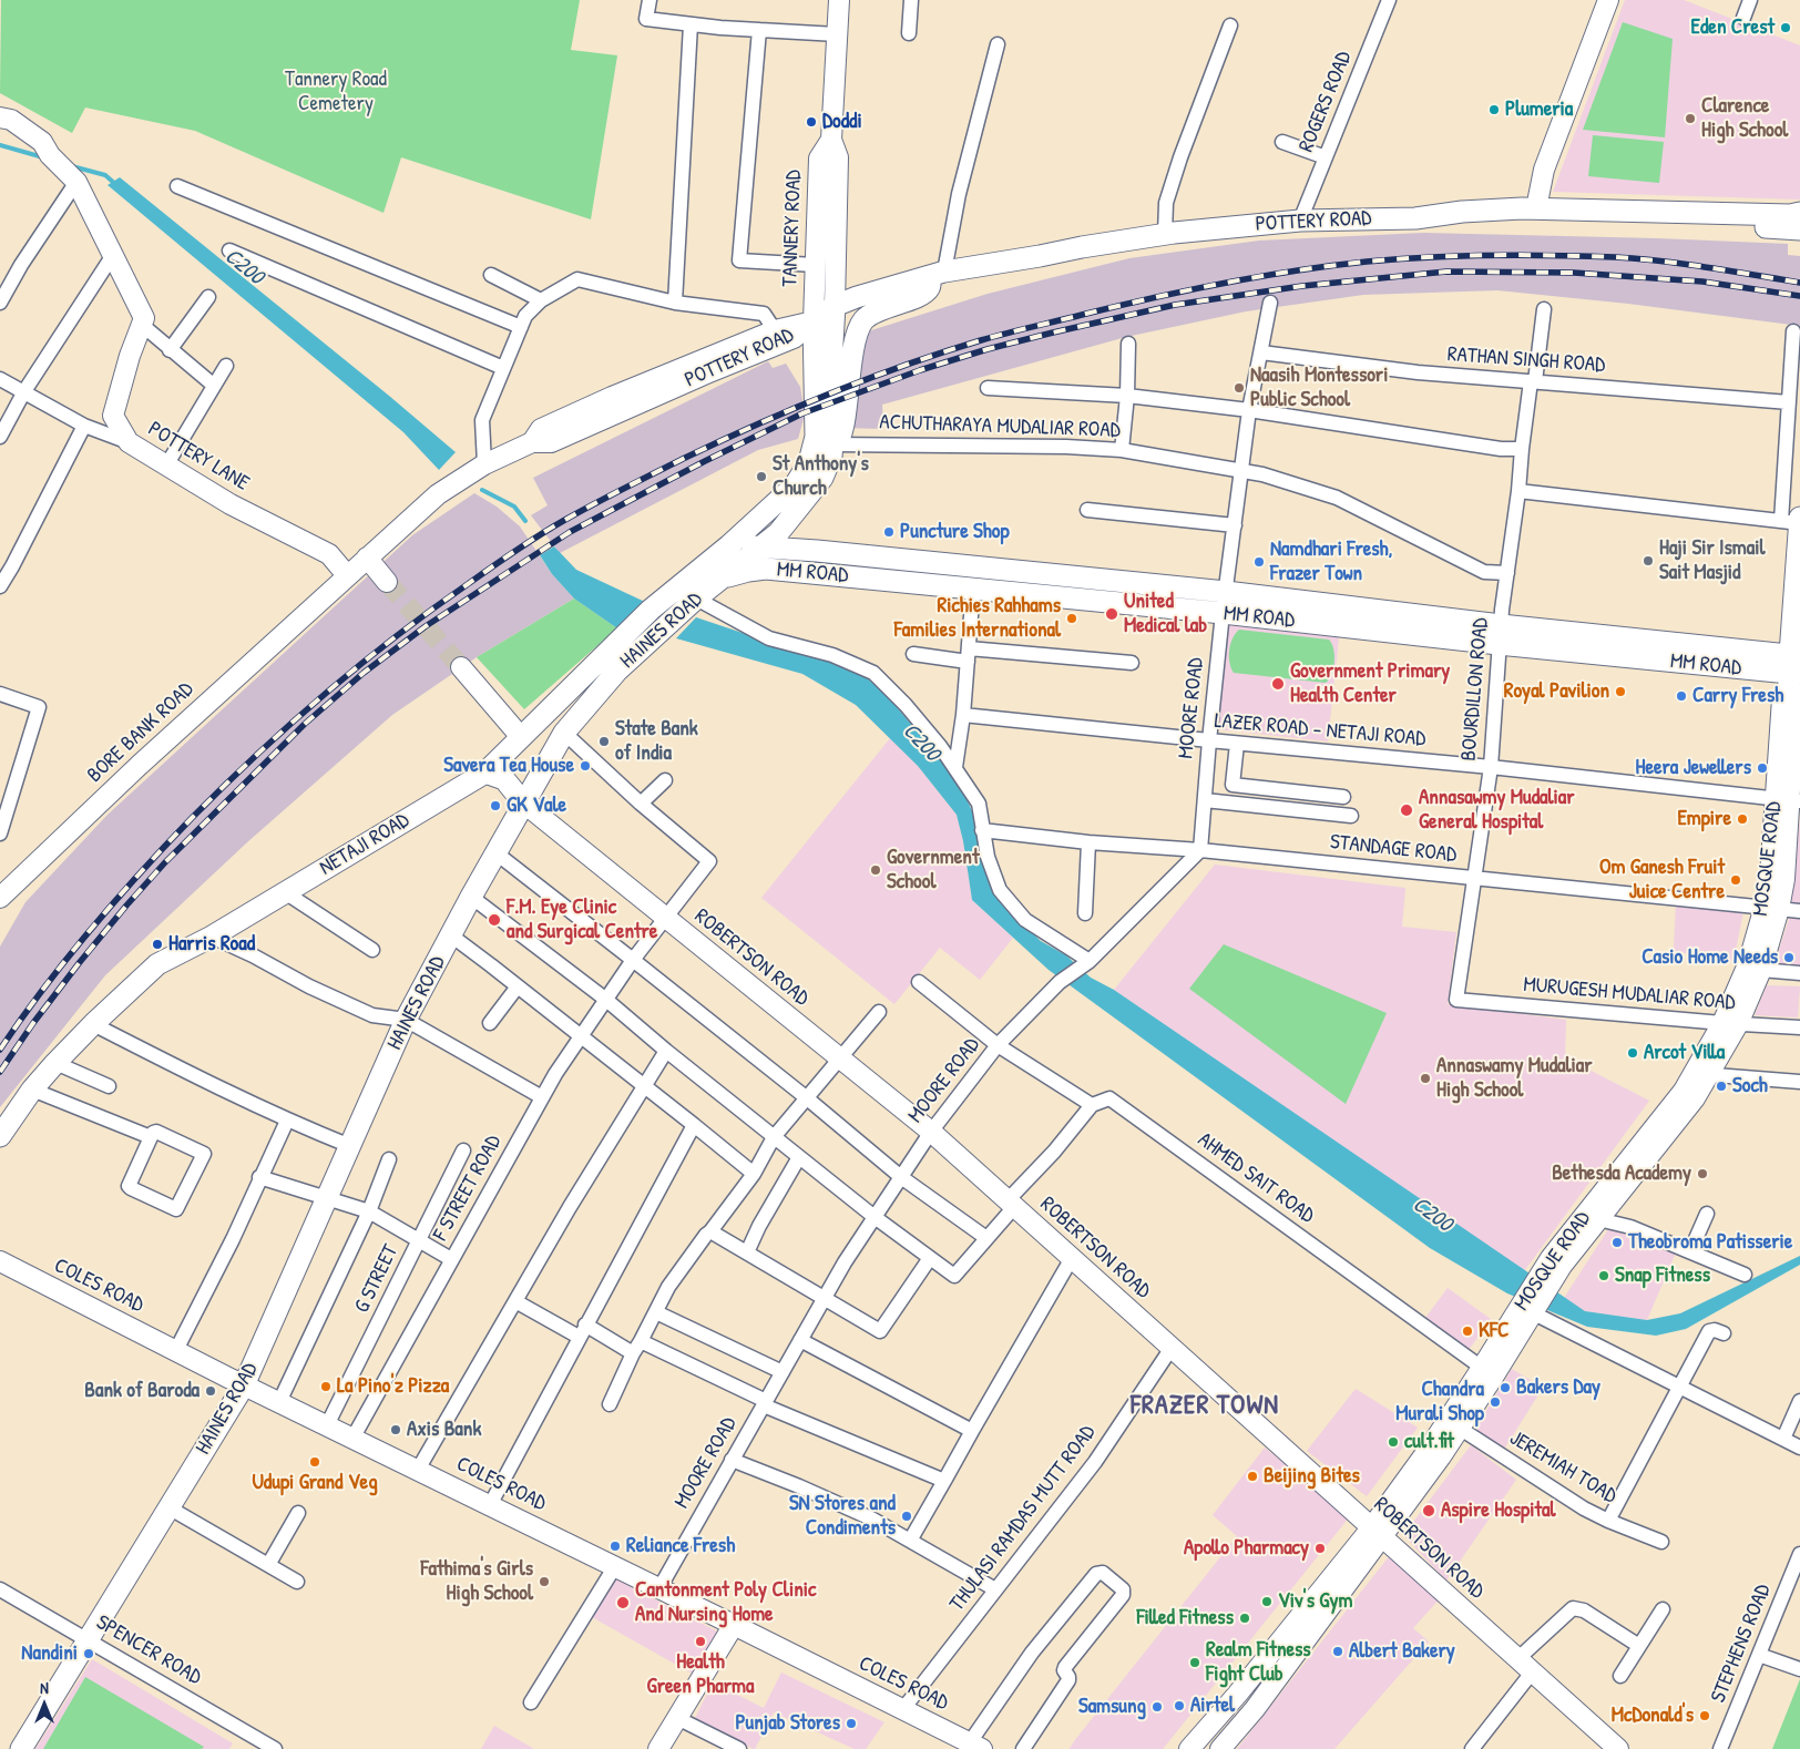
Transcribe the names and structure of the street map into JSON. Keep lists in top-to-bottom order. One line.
{"streets":{"main road":["POTTERY ROAD","MM ROAD","HAINES ROAD","NETAJI ROAD","MOSQUE ROAD"],"street":["ROGERS ROAD","TANNERY ROAD","RATHAN SINGH ROAD","ACHUTHARAYA MUDALIAR ROAD","POTTERY LANE","BOURDILLON ROAD","MOORE ROAD","LAZER ROAD - NETAJI ROAD","BORE BANK ROAD","STANDAGE ROAD","ROBERTSON ROAD","MURUGESH MUDALIAR ROAD","AHMED SAIT ROAD","F STREET ROAD","G STREET","COLES ROAD","JEREMIAH TOAD","THULASI RAMDAS MUTT ROAD","STEPHENS ROAD","SPENCER ROAD"]},"crossings":[["ROGERS ROAD","POTTERY ROAD"],["POTTERY ROAD","TANNERY ROAD"],["POTTERY ROAD","POTTERY LANE"],["POTTERY ROAD","HAINES ROAD"],["POTTERY ROAD","BORE BANK ROAD"],["TANNERY ROAD","HAINES ROAD"],["RATHAN SINGH ROAD","BOURDILLON ROAD"],["RATHAN SINGH ROAD","MOORE ROAD"],["ACHUTHARAYA MUDALIAR ROAD","HAINES ROAD"],["ACHUTHARAYA MUDALIAR ROAD","BOURDILLON ROAD"],["ACHUTHARAYA MUDALIAR ROAD","MOORE ROAD"],["MM ROAD","HAINES ROAD"],["MM ROAD","BOURDILLON ROAD"],["MM ROAD","MOORE ROAD"],["MM ROAD","NETAJI ROAD"],["MM ROAD","MOSQUE ROAD"],["HAINES ROAD","ROBERTSON ROAD"],["HAINES ROAD","COLES ROAD"],["HAINES ROAD","SPENCER ROAD"],["BOURDILLON ROAD","LAZER ROAD - NETAJI ROAD"],["BOURDILLON ROAD","STANDAGE ROAD"],["BOURDILLON ROAD","MURUGESH MUDALIAR ROAD"],["MOORE ROAD","LAZER ROAD - NETAJI ROAD"],["MOORE ROAD","STANDAGE ROAD"],["MOORE ROAD","ROBERTSON ROAD"],["MOORE ROAD","COLES ROAD"],["LAZER ROAD - NETAJI ROAD","MOSQUE ROAD"],["STANDAGE ROAD","MOSQUE ROAD"],["MOSQUE ROAD","ROBERTSON ROAD"],["MOSQUE ROAD","MURUGESH MUDALIAR ROAD"],["MOSQUE ROAD","AHMED SAIT ROAD"],["MOSQUE ROAD","JEREMIAH TOAD"],["ROBERTSON ROAD","F STREET ROAD"],["ROBERTSON ROAD","THULASI RAMDAS MUTT ROAD"],["F STREET ROAD","COLES ROAD"],["G STREET","COLES ROAD"],["COLES ROAD","THULASI RAMDAS MUTT ROAD"]],"districts":["FRAZER TOWN"],"water":["C200"],"parks":["Tannery Road Cemetery"],"places":["Eden Crest","Plumeria","Clarence High School","Doddi","Naasih Montessori Public School","St Anthony's Church","Puncture Shop","Haji Sir Ismail Sait Masjid","Namdhari Fresh, Frazer Town","United Medical lab","Richies Rahhams Families International","Government Primary Health Center","Royal Pavilion","Carry Fresh","State Bank of India","Savera Tea House","Heera Jewellers","GK Vale","Annasawmy Mudaliar General Hospital","Empire","Government School","Om Ganesh Fruit Juice Centre","F.M. Eye Clinic and Surgical Centre","Harris Road","Casio Home Needs","Arcot Villa","Annaswamy Mudaliar High School","Soch","Bethesda Academy","Theobroma Patisserie","Snap Fitness","KFC","La Pino'z Pizza","Bakers Day","Bank of Baroda","Chandra Murali Shop","Axis Bank","cult.fit","Udupi Grand Veg","Beijing Bites","Aspire Hospital","SN Stores and Condiments","Reliance Fresh","Apollo Pharmacy","Fathima's Girls High School","Viv's Gym","Cantonment Poly Clinic And Nursing Home","Filled Fitness","Health Green Pharma","Albert Bakery","Nandini","Realm Fitness Fight Club","Airtel","Samsung","McDonald's","Punjab Stores"],"north":"top"}
